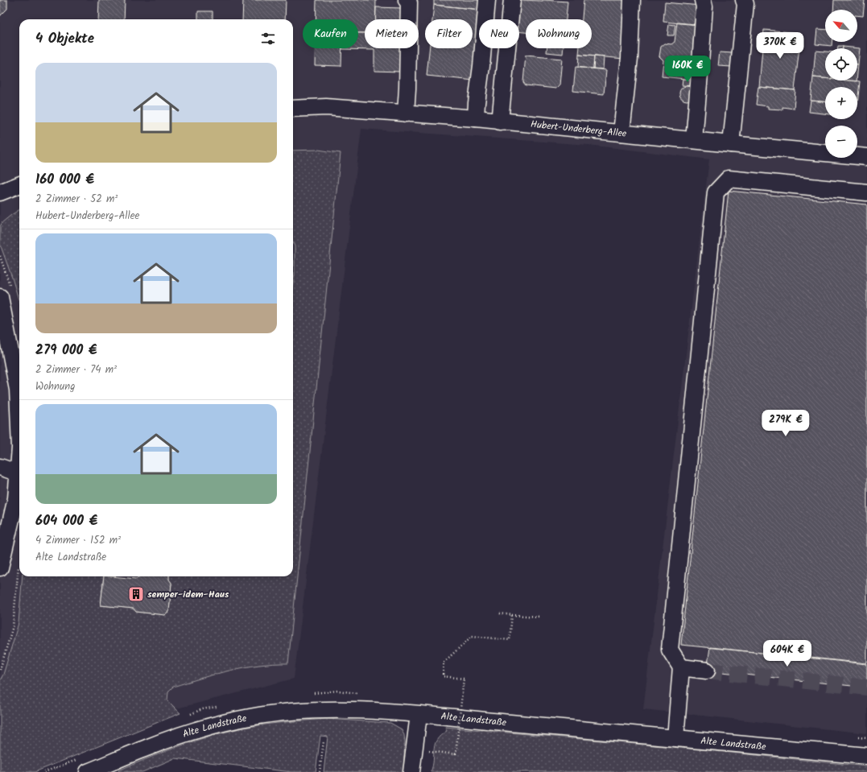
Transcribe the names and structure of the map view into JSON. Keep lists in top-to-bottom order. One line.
{"streets":{"street":["Hubert-Underberg-Allee","Alte Landstraße"]},"places":{"building":["semper-idem-Haus"]},"north":"top left","page":{"map_buttons":["+","−"],"chip":["Kaufen","Mieten","Filter","Neu","Wohnung"],"heading":"4 Objekte","price":["370K €","160K €","279K €","604K €"],"list":[{"name":"160 000 €","note":"2 Zimmer · 52 m² · Hubert-Underberg-Allee"},{"name":"279 000 €","note":"2 Zimmer · 74 m² · Wohnung"},{"name":"604 000 €","note":"4 Zimmer · 152 m² · Alte Landstraße"}]}}
